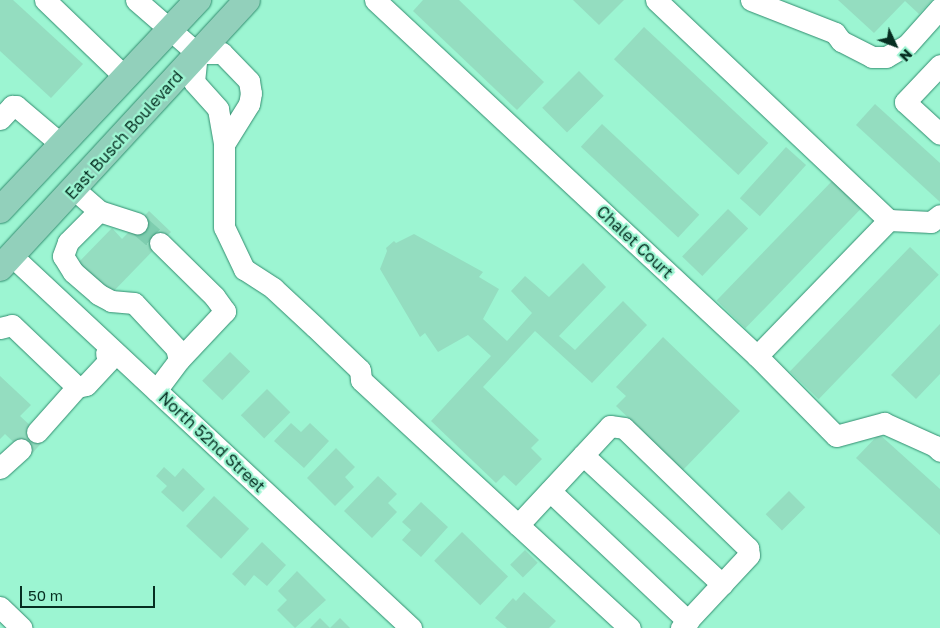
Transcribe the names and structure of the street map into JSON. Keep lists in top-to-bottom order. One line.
{"streets":{"main road":["East Busch Boulevard"],"street":["Chalet Court","North 52nd Street"]},"crossings":[["East Busch Boulevard","North 52nd Street"]],"scale_bar":"50 m","north":"bottom right"}
